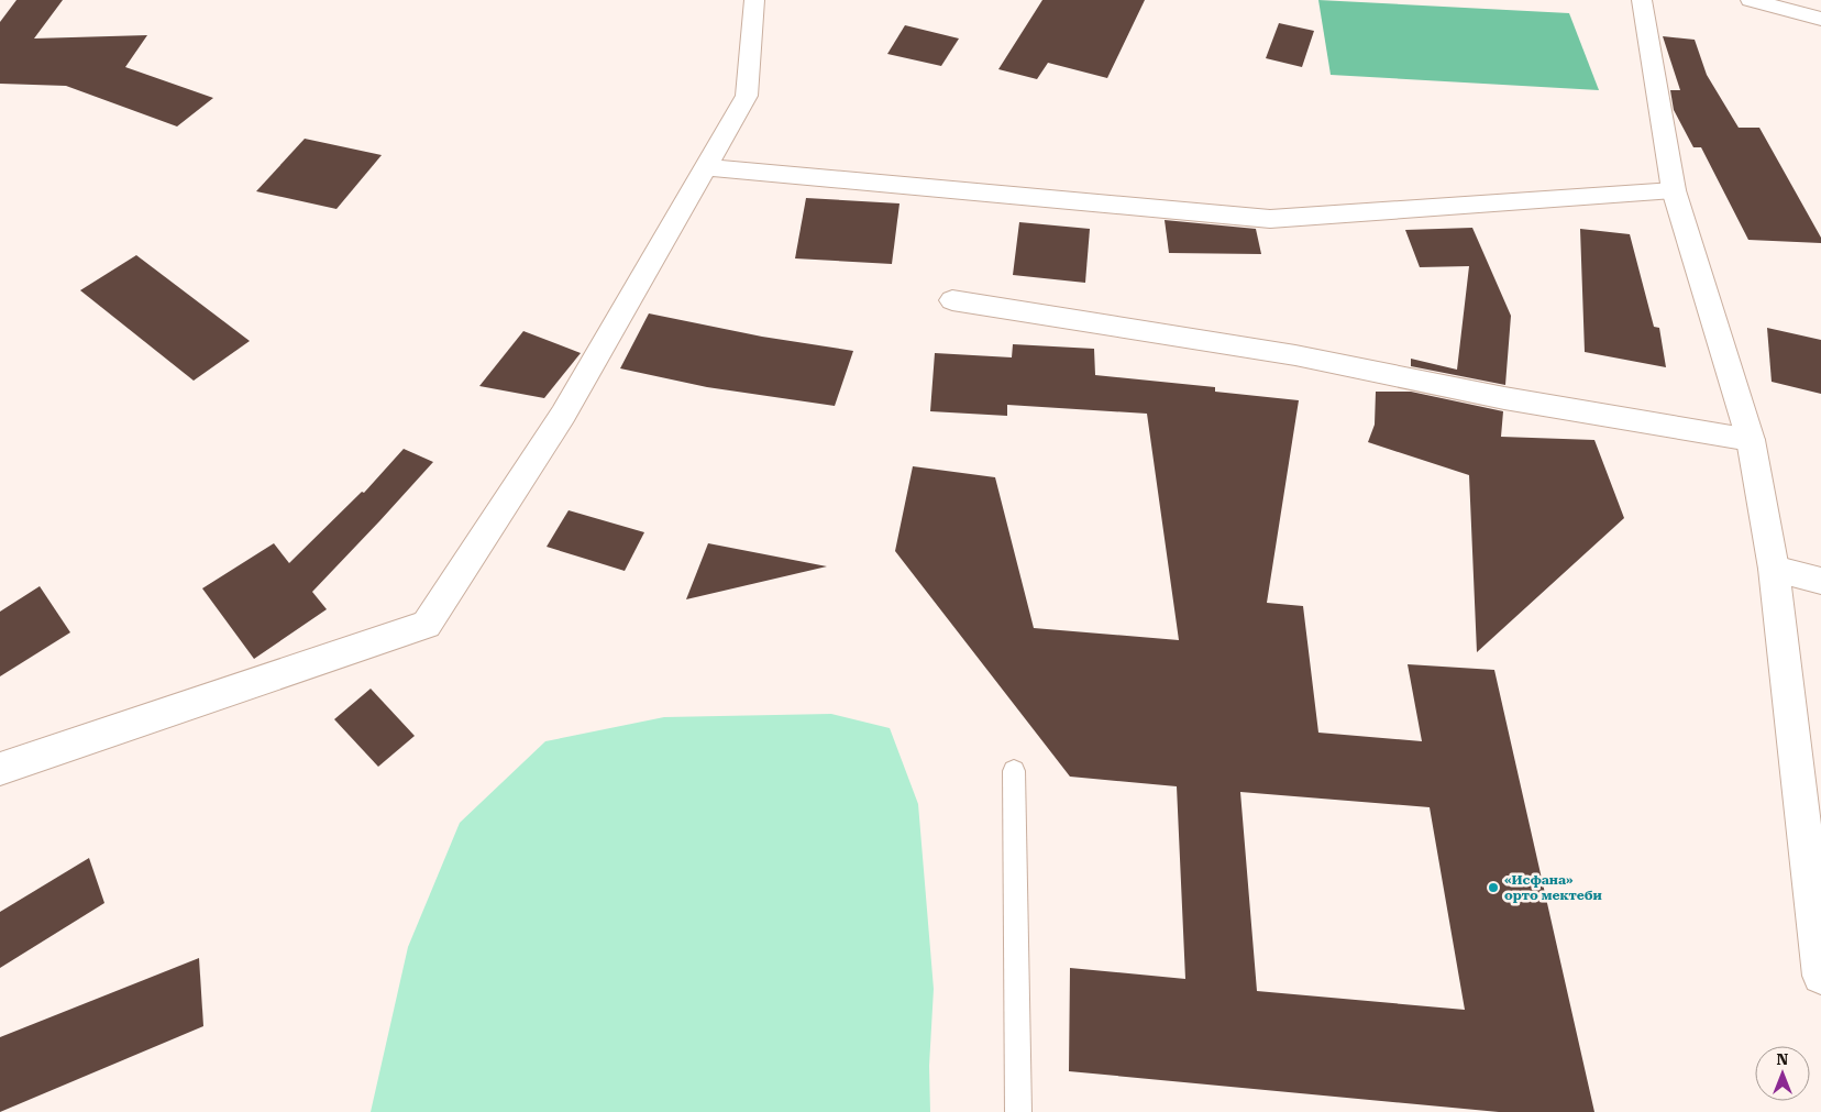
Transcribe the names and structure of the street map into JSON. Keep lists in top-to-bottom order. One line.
{"places":["«Исфана» орто мектеби"],"north":"top"}
